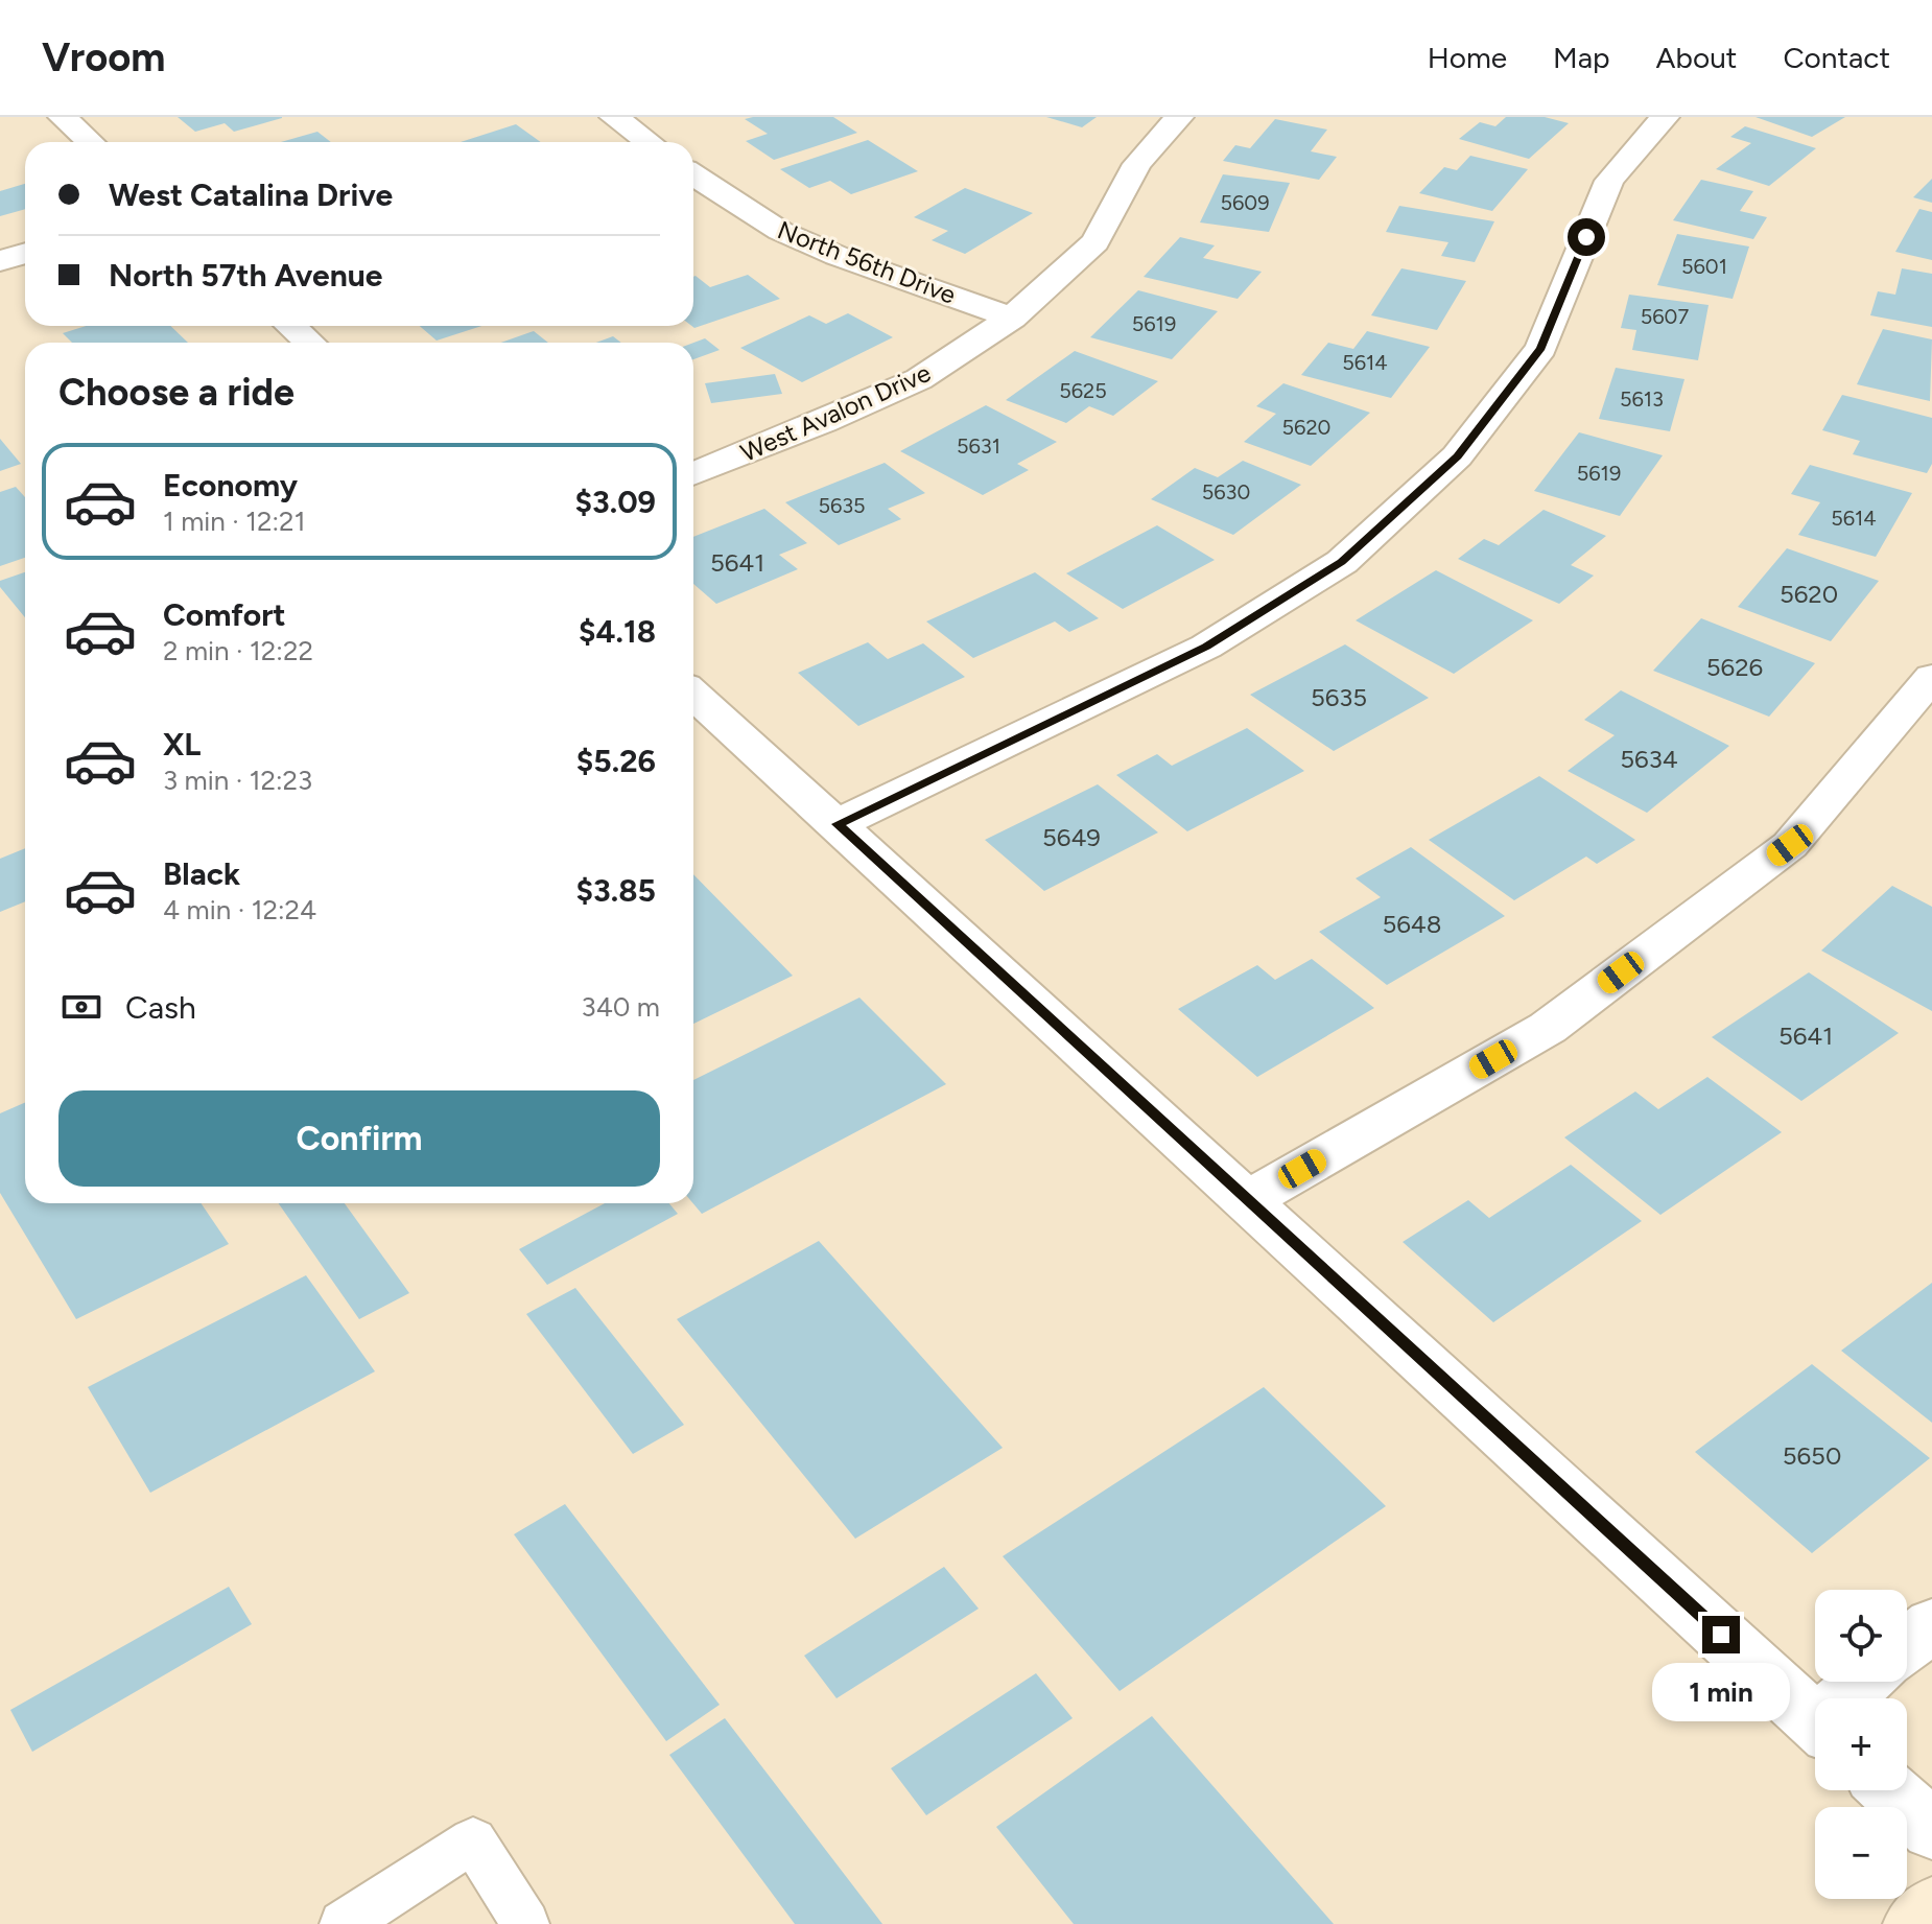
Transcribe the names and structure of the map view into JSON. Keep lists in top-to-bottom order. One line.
{"streets":{"street":["North 56th Drive","West Avalon Drive"]},"crossings":[["North 56th Drive","West Avalon Drive"]],"house_numbers":["5609","5601","5607","5619","5614","5625","5613","5620","5631","5619","5630","5635","5614","5641","5620","5626","5635","5634","5649","5648","5641","5650"],"page":{"header":"Vroom","nav":["Home","Map","About","Contact"],"banner":["West Catalina Drive","North 57th Avenue"],"heading":"Choose a ride","list":[{"name":"Economy","note":"1 min · 12:21","value":"$3.09"},{"name":"Comfort","note":"2 min · 12:22","value":"$4.18"},{"name":"XL","note":"3 min · 12:23","value":"$5.26"},{"name":"Black","note":"4 min · 12:24","value":"$3.85"}],"pay":["Cash","340 m"],"buttons":"Confirm","map_buttons":["+","−"],"bubble":"1 min"}}
